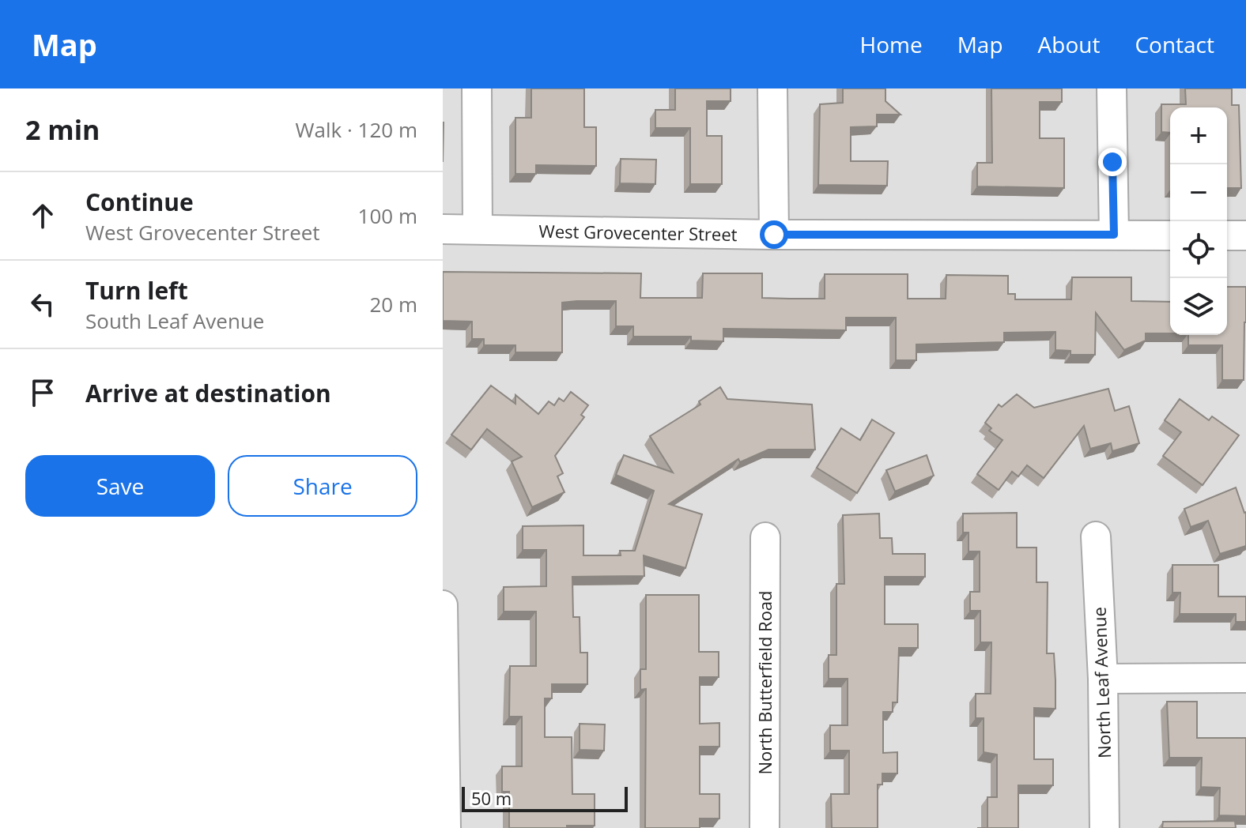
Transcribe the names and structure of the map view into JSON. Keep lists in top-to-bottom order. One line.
{"streets":{"street":["West Grovecenter Street","North Butterfield Road","North Leaf Avenue"]},"scale_bar":"50 m","page":{"header":"Map","nav":["Home","Map","About","Contact"],"heading":["2 min","Walk · 120 m"],"map_buttons":["+","−"],"list":[["Continue","West Grovecenter Street","100 m"],["Turn left","South Leaf Avenue","20 m"],"Arrive at destination"],"buttons":["Save","Share"],"scale":"50 m"}}
